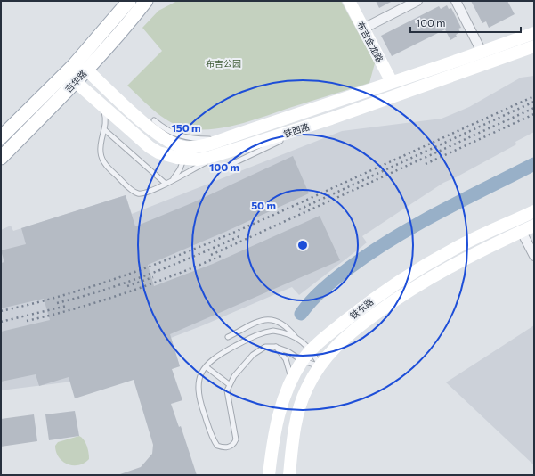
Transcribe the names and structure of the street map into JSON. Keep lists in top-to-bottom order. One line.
{"streets":{"main road":["布吉金龙路","吉华路","铁西路","铁东路"]},"crossings":[["布吉金龙路","铁西路"],["吉华路","铁西路"]],"parks":["布吉公园"],"scale_bar":"100 m","rings":["150 m","100 m","50 m"]}
